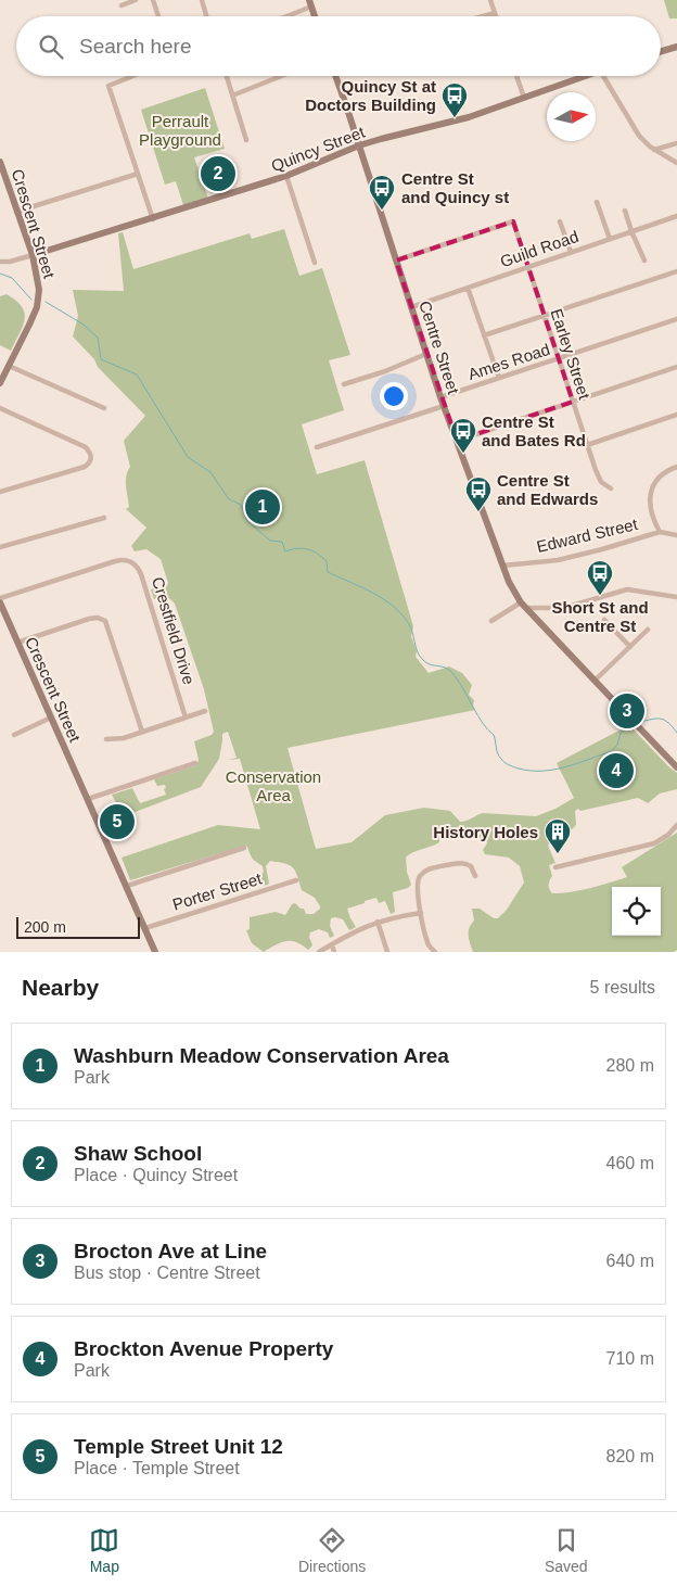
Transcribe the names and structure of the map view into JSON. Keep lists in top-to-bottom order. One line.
{"streets":{"main road":["Quincy Street","Crescent Street","Centre Street"],"street":["Guild Road","Earley Street","Ames Road","Edward Street","Crestfield Drive","Porter Street"]},"crossings":[["Quincy Street","Crescent Street"],["Quincy Street","Centre Street"],["Crescent Street","Porter Street"],["Guild Road","Centre Street"],["Guild Road","Earley Street"],["Centre Street","Earley Street"],["Centre Street","Ames Road"],["Centre Street","Edward Street"],["Earley Street","Ames Road"]],"parks":["Perrault Playground","Conservation Area"],"places":{"bus stop":["Quincy St at Doctors Building","Centre St and Quincy st","Centre St and Bates Rd","Centre St and Edwards","Short St and Centre St"],"building":["History Holes"]},"scale_bar":"200 m","north":"right","page":{"search":"Search here","pins":["2","1","3","4","5"],"scale":"200 m","heading":["Nearby","5 results"],"list":[{"mark":"1","name":"Washburn Meadow Conservation Area","note":"Park","value":"280 m"},{"mark":"2","name":"Shaw School","note":"Place · Quincy Street","value":"460 m"},{"mark":"3","name":"Brocton Ave at Line","note":"Bus stop · Centre Street","value":"640 m"},{"mark":"4","name":"Brockton Avenue Property","note":"Park","value":"710 m"},{"mark":"5","name":"Temple Street Unit 12","note":"Place · Temple Street","value":"820 m"}],"nav":["Map","Directions","Saved"]}}
